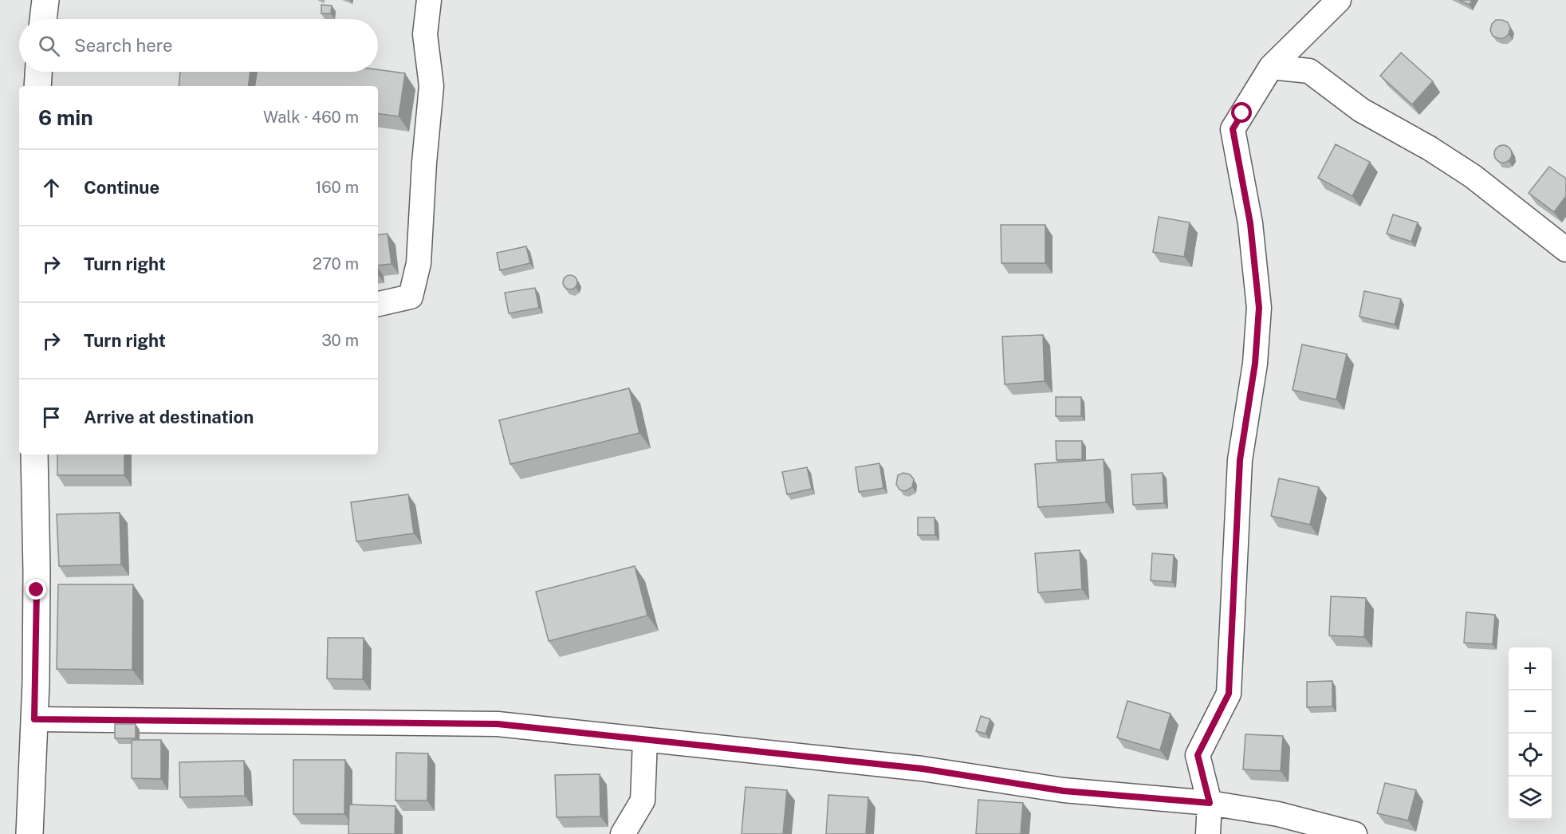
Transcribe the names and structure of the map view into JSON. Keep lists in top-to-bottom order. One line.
{"page":{"search":"Search here","heading":["6 min","Walk · 460 m"],"list":[["Continue","160 m"],["Turn right","270 m"],["Turn right","30 m"],"Arrive at destination"],"map_buttons":["+","−"]}}
